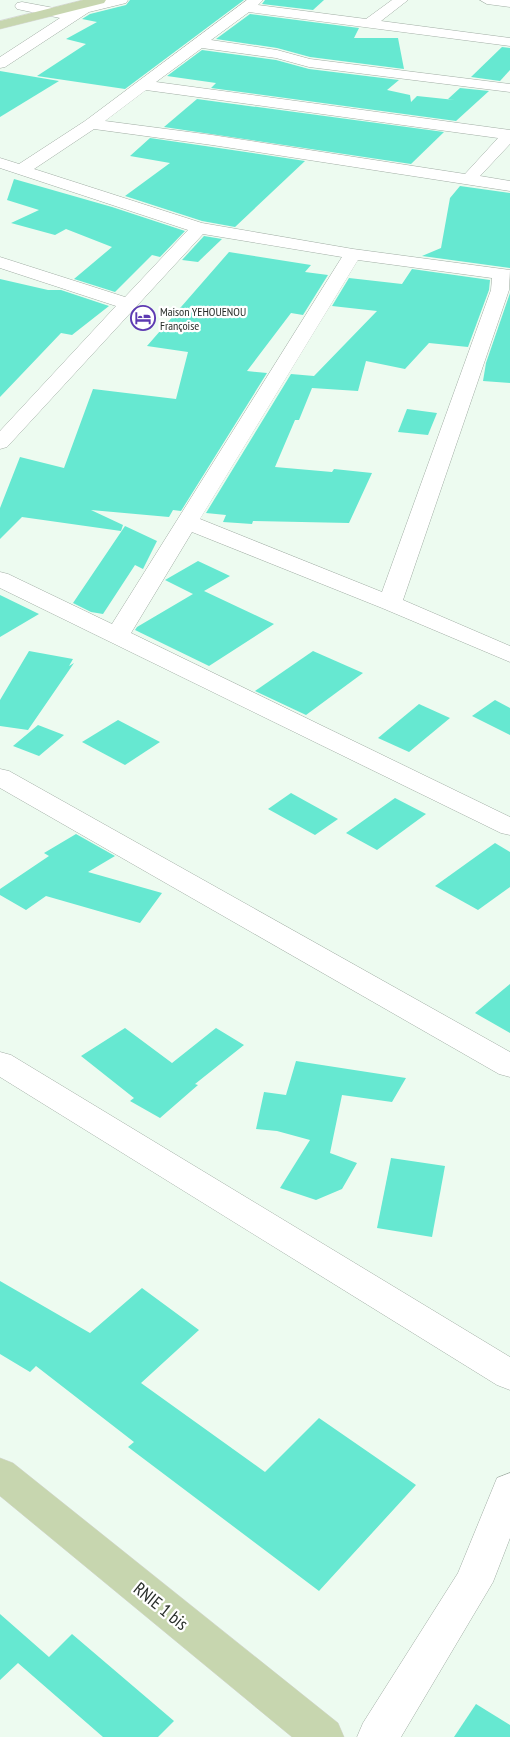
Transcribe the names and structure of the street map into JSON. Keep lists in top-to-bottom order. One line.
{"streets":{"main road":["RNIE 1 bis"]},"places":{"hotel":["Maison YEHOUENOU Françoise"]}}
